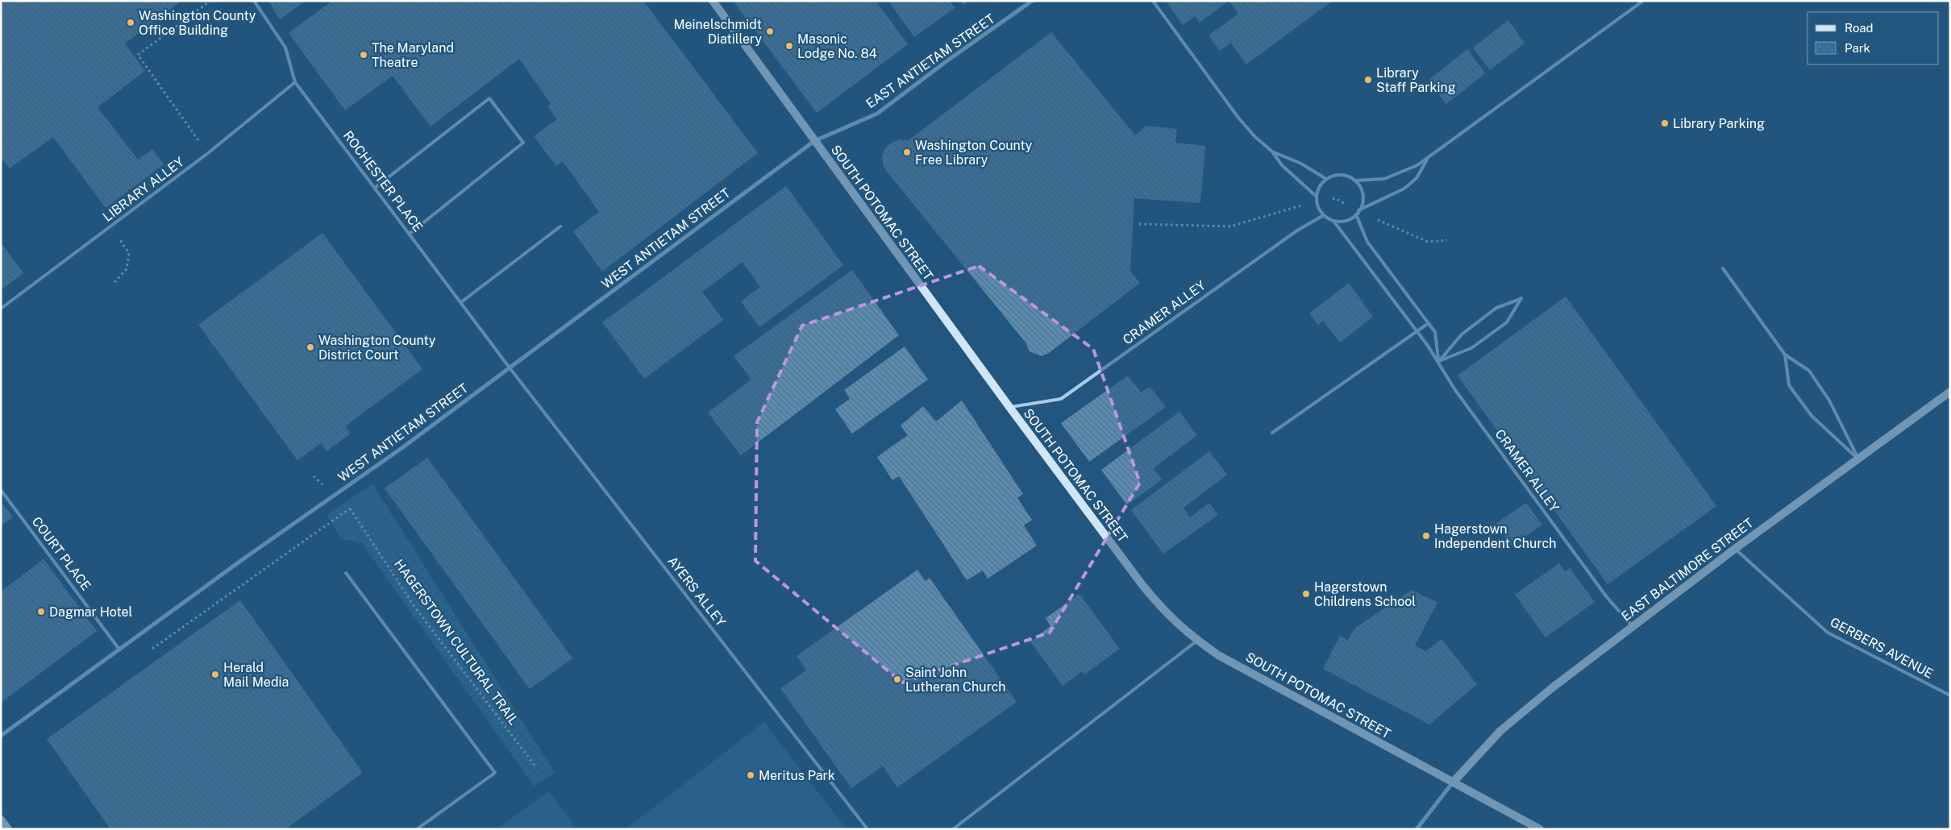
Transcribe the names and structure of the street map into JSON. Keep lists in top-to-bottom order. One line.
{"streets":{"main road":["SOUTH POTOMAC STREET","EAST BALTIMORE STREET"],"street":["EAST ANTIETAM STREET","WEST ANTIETAM STREET"],"lane":["ROCHESTER PLACE","LIBRARY ALLEY","CRAMER ALLEY","COURT PLACE","AYERS ALLEY","GERBERS AVENUE"],"path":["HAGERSTOWN CULTURAL TRAIL"]},"crossings":[["EAST ANTIETAM STREET","SOUTH POTOMAC STREET"],["EAST ANTIETAM STREET","WEST ANTIETAM STREET"],["ROCHESTER PLACE","LIBRARY ALLEY"],["ROCHESTER PLACE","WEST ANTIETAM STREET"],["ROCHESTER PLACE","AYERS ALLEY"],["SOUTH POTOMAC STREET","WEST ANTIETAM STREET"],["SOUTH POTOMAC STREET","CRAMER ALLEY"],["SOUTH POTOMAC STREET","EAST BALTIMORE STREET"],["WEST ANTIETAM STREET","COURT PLACE"],["WEST ANTIETAM STREET","AYERS ALLEY"],["CRAMER ALLEY","EAST BALTIMORE STREET"],["EAST BALTIMORE STREET","GERBERS AVENUE"]],"places":["Washington County Office Building","Meinelschmidt Diatillery","Masonic Lodge No. 84","The Maryland Theatre","Library Staff Parking","Library Parking","Washington County Free Library","Washington County District Court","Hagerstown Independent Church","Hagerstown Childrens School","Dagmar Hotel","Herald Mail Media","Saint John Lutheran Church","Meritus Park"],"legend":["Road","Park"]}
